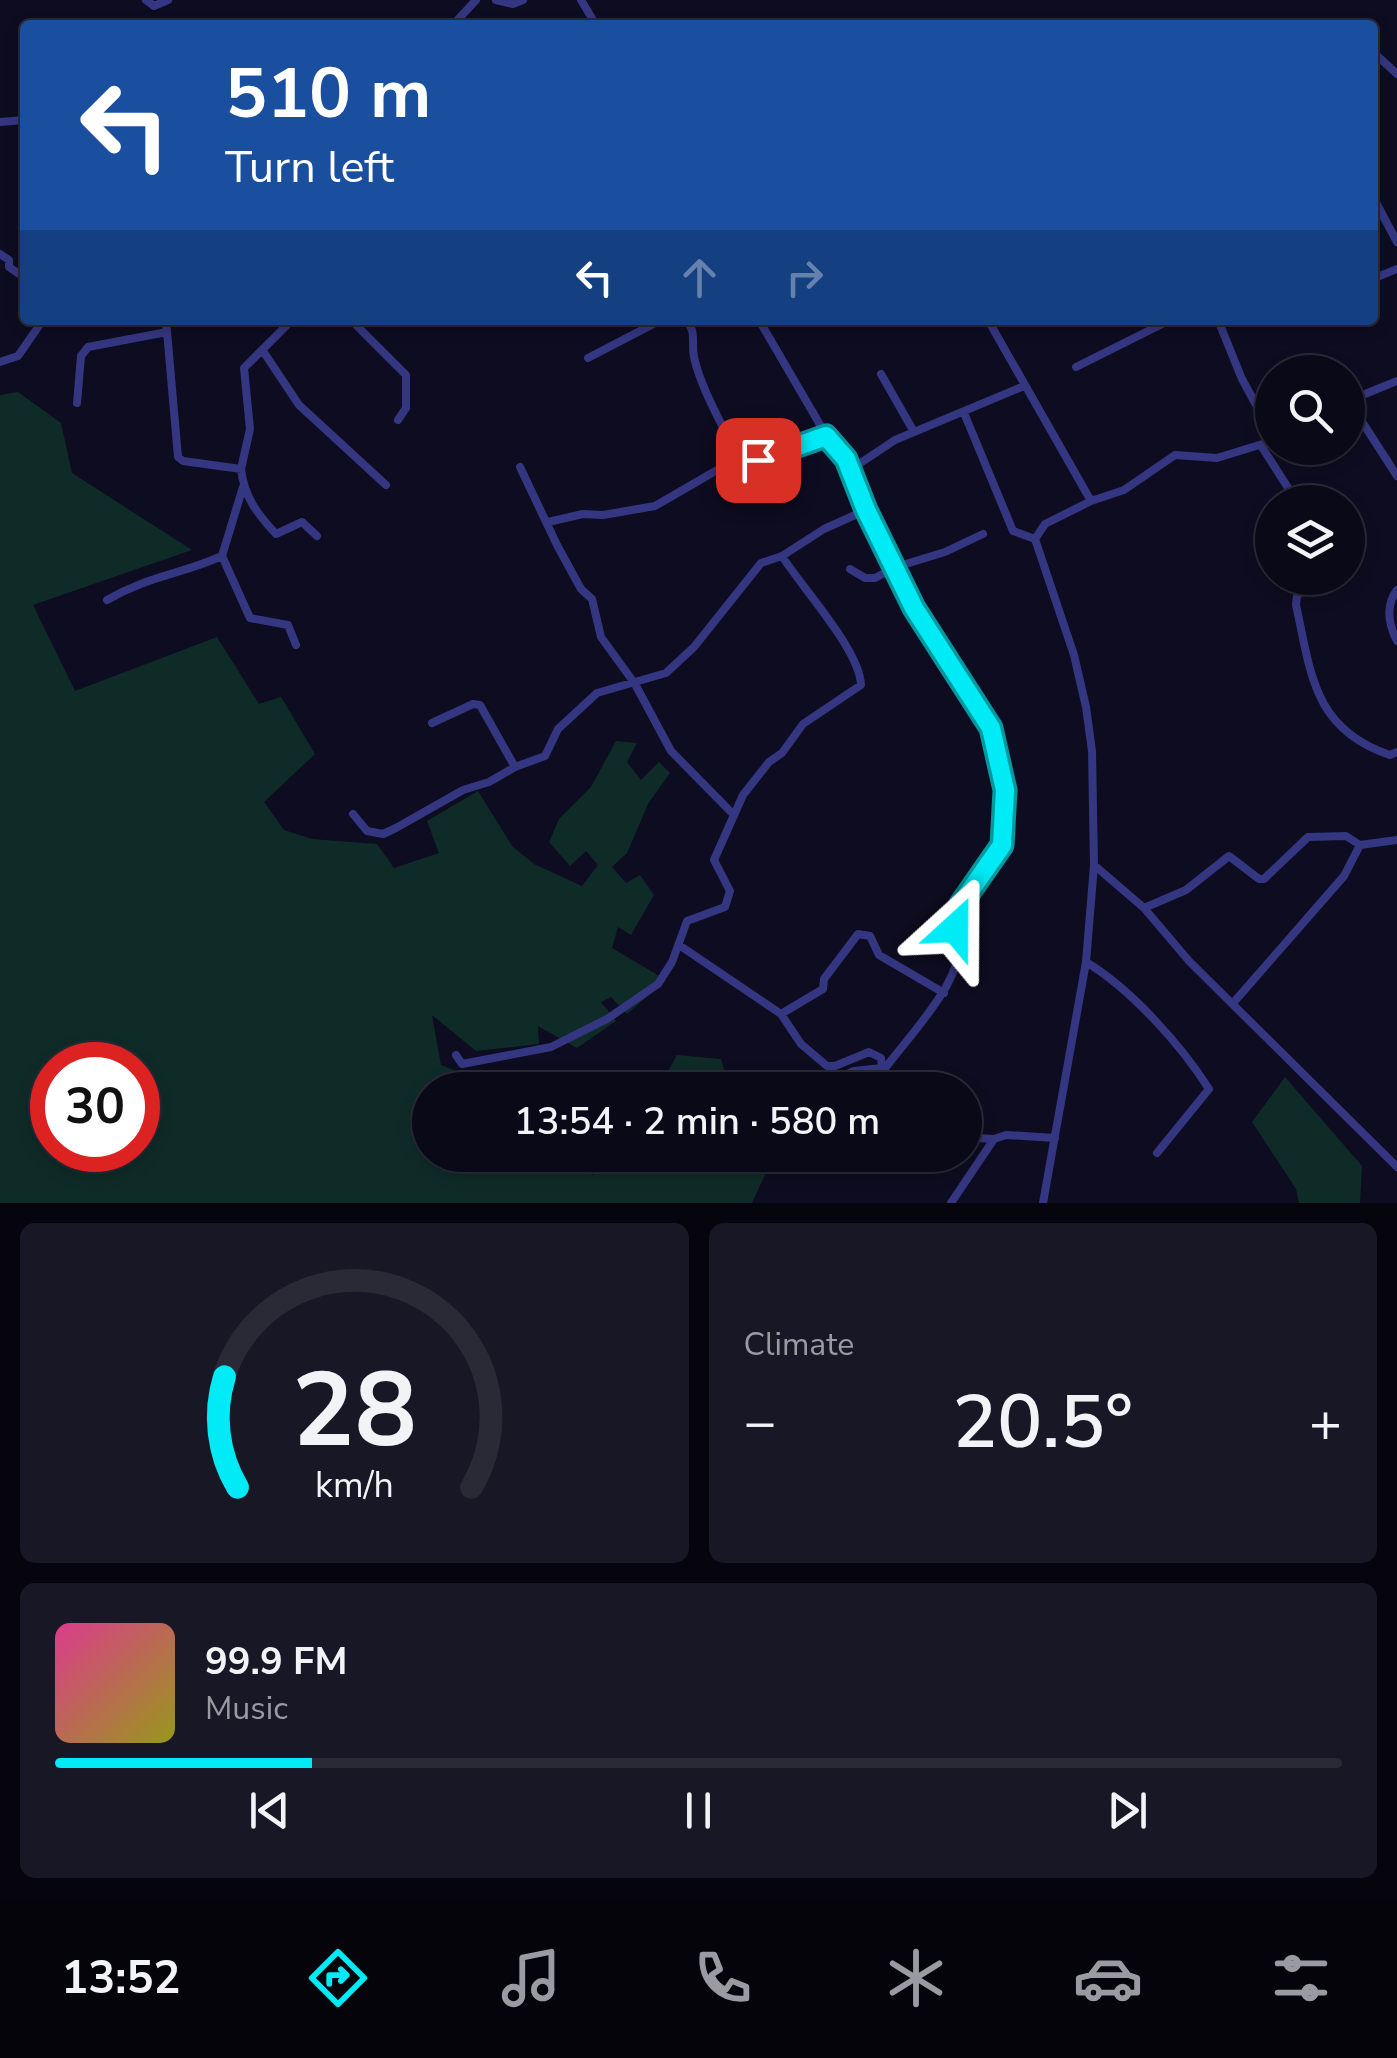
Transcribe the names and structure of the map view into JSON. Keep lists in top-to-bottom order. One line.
{"page":{"turn":["510 m","Turn left"],"limit":"30","trip":"13:54 · 2 min · 580 m","tile":"Climate","heat":["−","20.5°","+"],"song":["99.9 FM","Music"],"tabs":"13:52","gauge":["28","km/h"]}}
